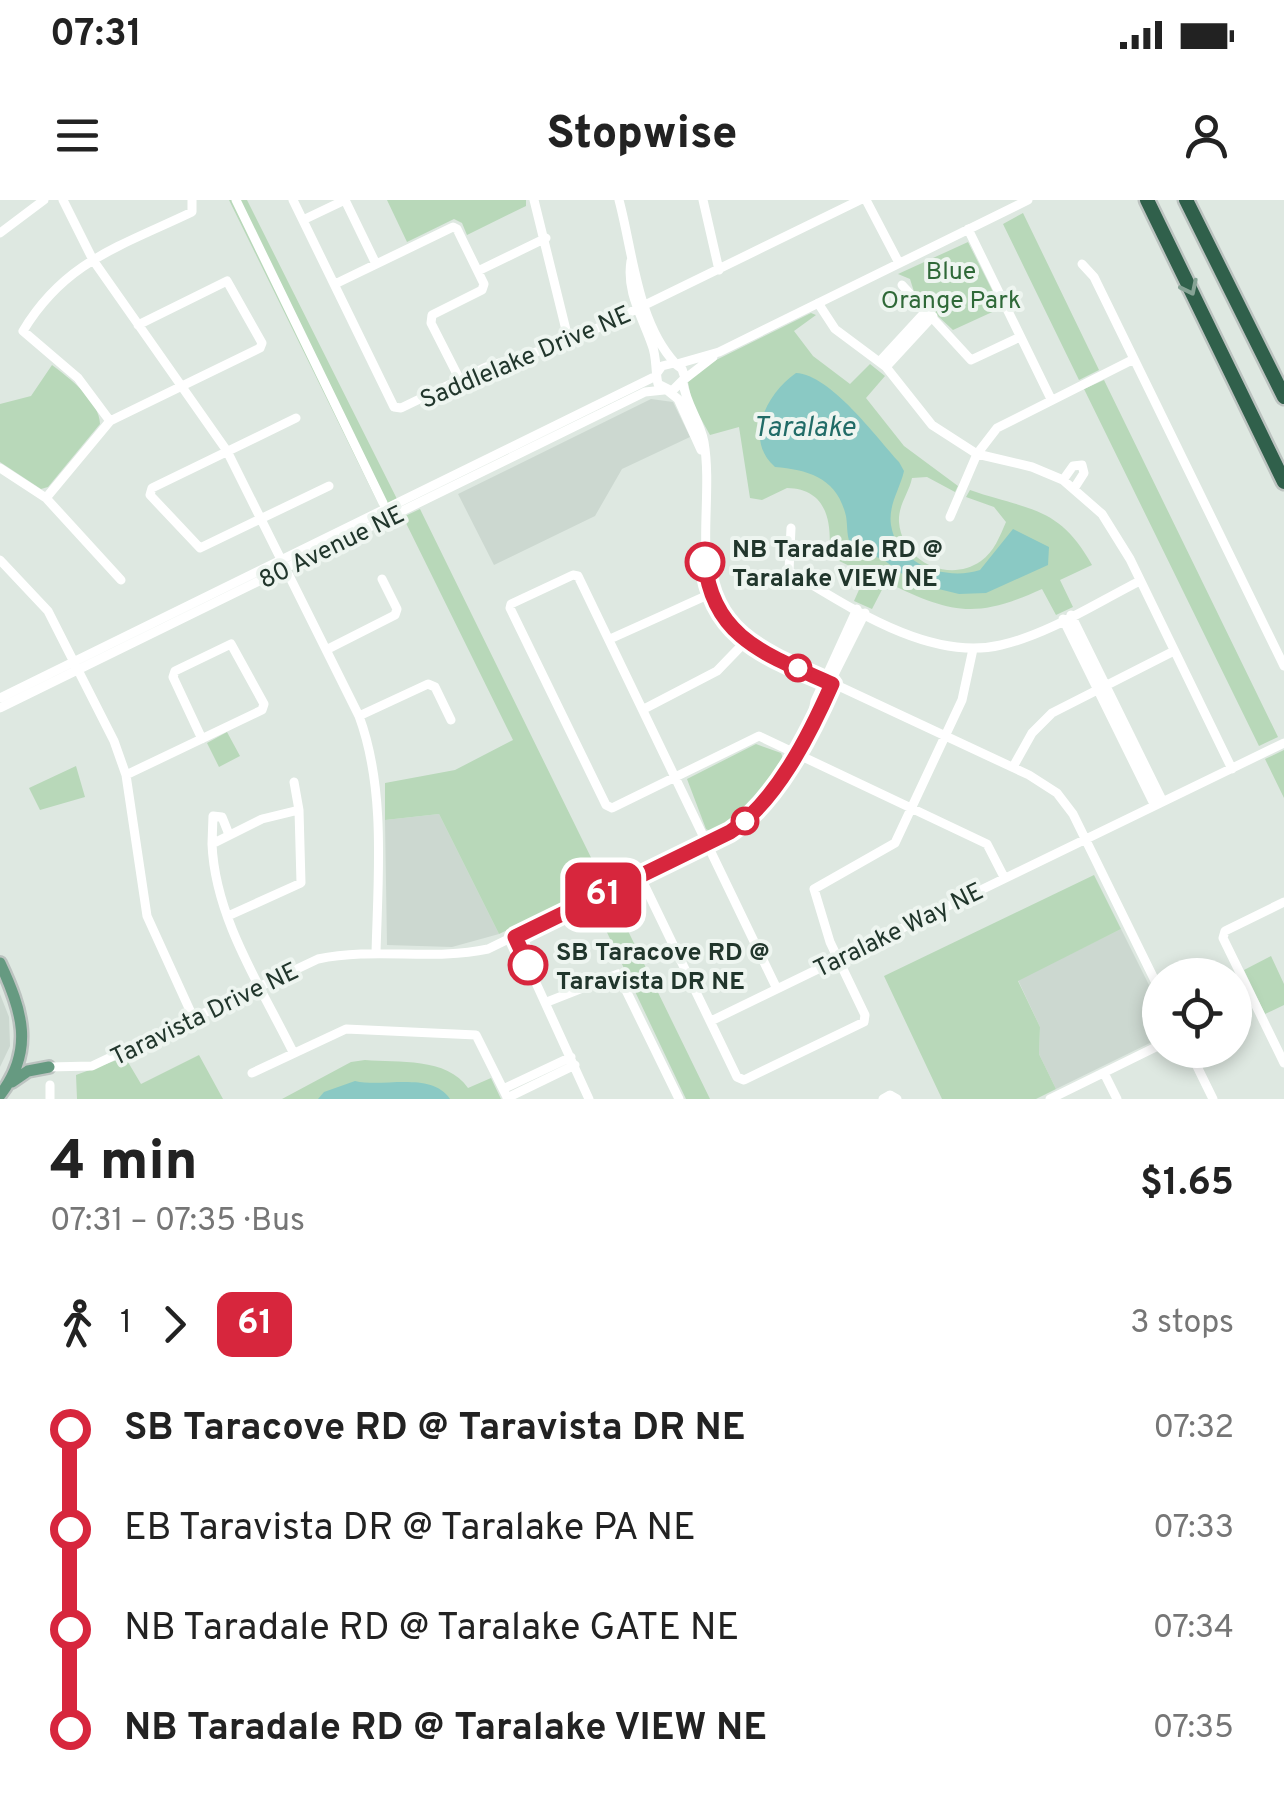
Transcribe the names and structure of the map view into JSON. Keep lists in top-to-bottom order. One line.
{"streets":{"street":["Saddlelake Drive NE","80 Avenue NE","Taralake Way NE","Taravista Drive NE"]},"water":["Taralake"],"parks":["Blue Orange Park"],"places":["NB Taradale RD @ Taralake VIEW NE","SB Taracove RD @ Taravista DR NE"],"lines":["bus line 61"],"page":{"status":"07:31","header":"Stopwise","on_map":"61","heading":["4 min","07:31 – 07:35 · Bus","$1.65"],"legs":["1","61","3 stops"],"list":[{"name":"SB Taracove RD @ Taravista DR NE","value":"07:32"},{"name":"EB Taravista DR @ Taralake PA NE","value":"07:33"},{"name":"NB Taradale RD @ Taralake GATE NE","value":"07:34"},{"name":"NB Taradale RD @ Taralake VIEW NE","value":"07:35"}]}}
